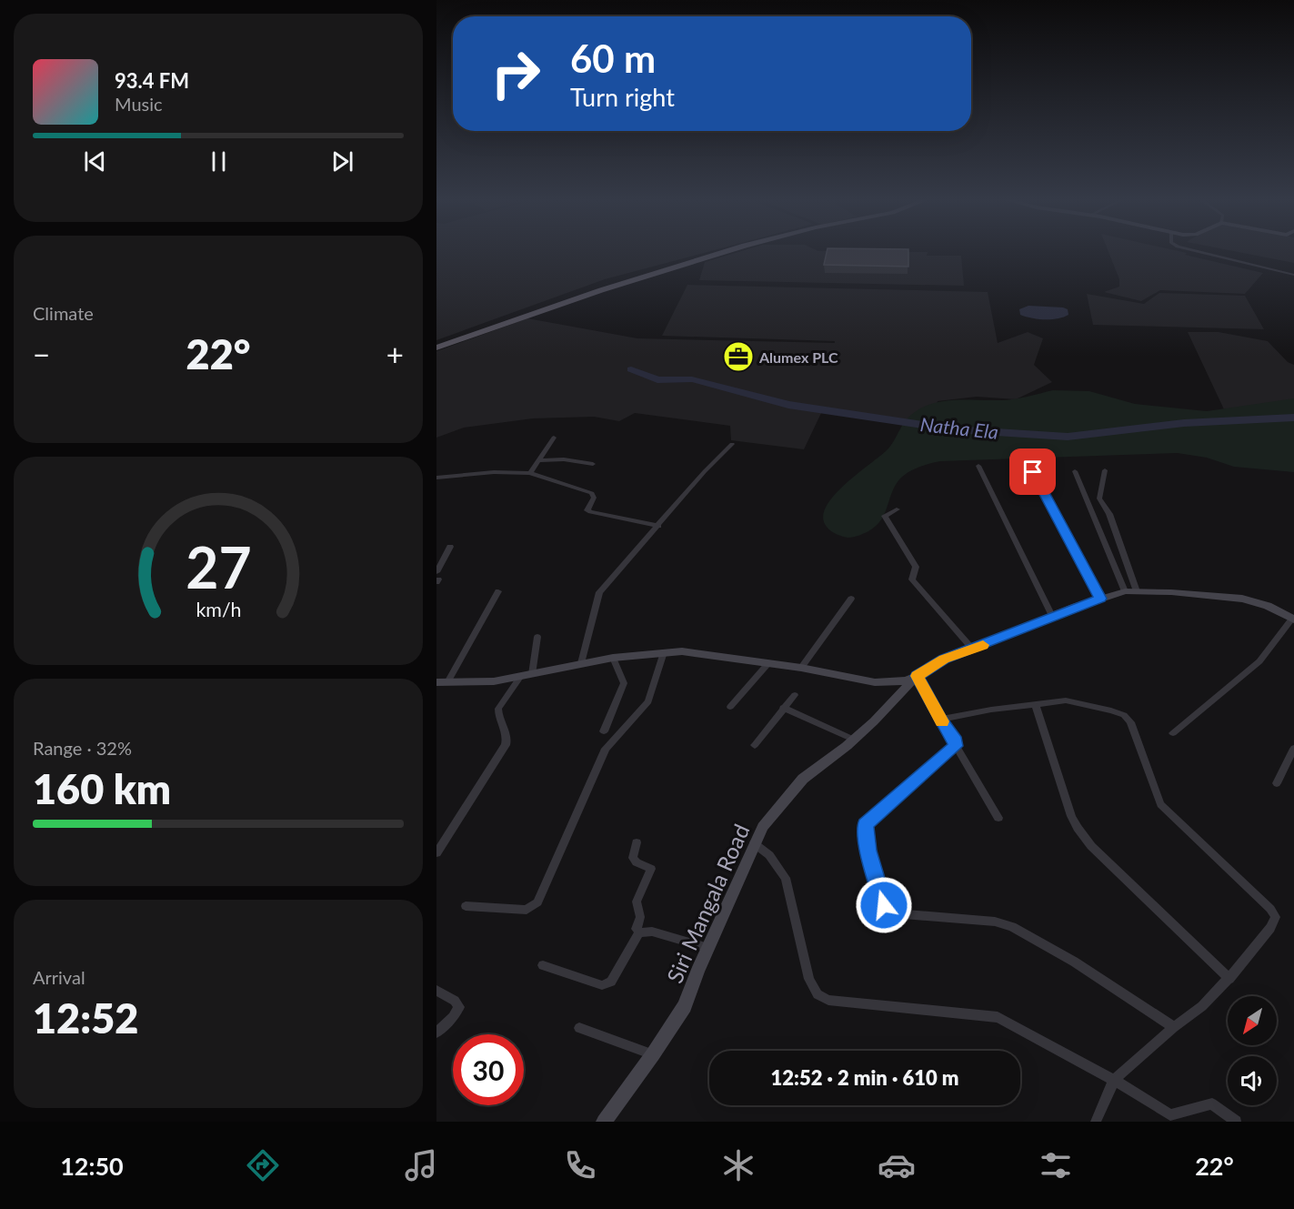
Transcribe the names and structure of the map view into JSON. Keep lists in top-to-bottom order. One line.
{"streets":{"street":["Siri Mangala Road"]},"water":["Natha Ela"],"places":{"office":["Alumex PLC"]},"north":"bottom left","page":{"turn":["60 m","Turn right"],"song":["93.4 FM","Music"],"tile":["Climate",["Range · 32%","160 km"],["Arrival","12:52"]],"heat":["−","22°","+"],"limit":"30","trip":"12:52 · 2 min · 610 m","tabs":["12:50","22°"],"gauge":["27","km/h"]}}
